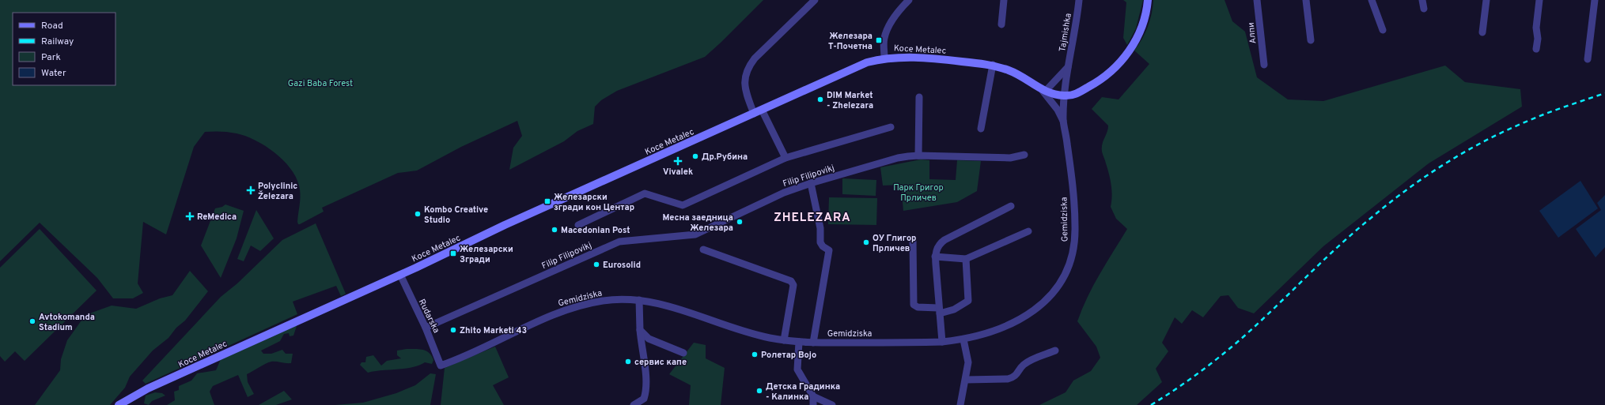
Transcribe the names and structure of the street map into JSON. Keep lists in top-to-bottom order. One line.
{"streets":{"street":["Tajmishka","Алпи","Koce Metalec","Filip Filipovikj","Gemidziska","Rudarska"]},"crossings":[["Tajmishka","Koce Metalec"],["Tajmishka","Gemidziska"],["Koce Metalec","Gemidziska"],["Koce Metalec","Rudarska"],["Filip Filipovikj","Gemidziska"],["Filip Filipovikj","Rudarska"],["Gemidziska","Rudarska"]],"districts":["ZHELEZARA"],"parks":["Gazi Baba Forest","Парк Григор Прличев"],"places":{"transit":["Железара Т-Почетна","Железарски згради кон Центар","Железарски Згради"],"other":["DIM Market - Zhelezara","Др.Рубина","Kombo Creative Studio","Месна заедница Железара","Macedonian Post","ОУ Глигор Прличев","Eurosolid","Avtokomanda Stadium","Zhito Marketi 43","Ролетар Војо","сервис капе","Детска Градинка - Калинка"],"health":["Vivalek","Polyclinic Železara","ReMedica"]},"legend":["Road","Railway","Park","Water"]}
